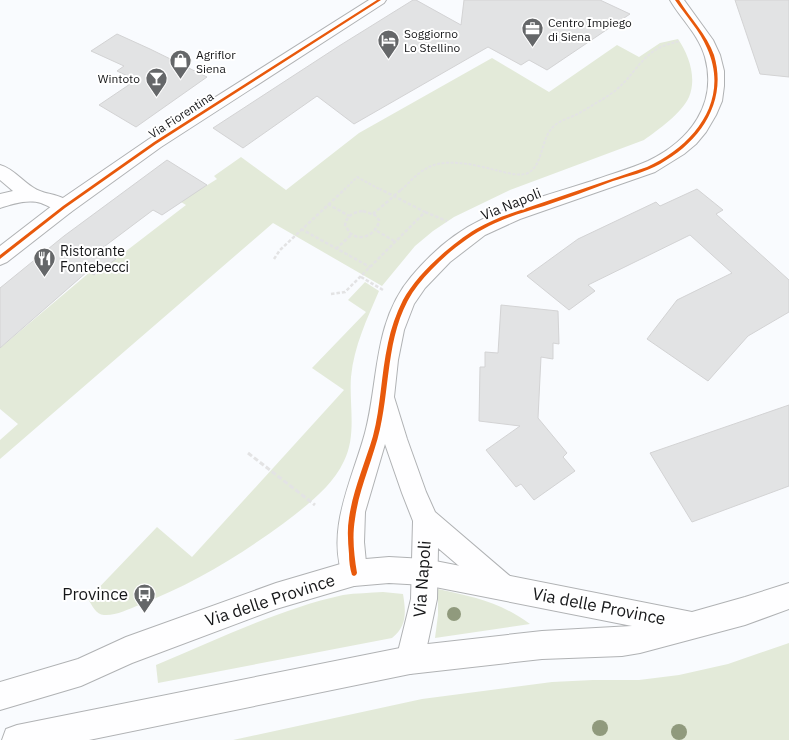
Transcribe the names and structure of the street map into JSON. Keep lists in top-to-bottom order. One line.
{"streets":{"main road":["Via Fiorentina","Via Napoli","Via delle Province"]},"crossings":[["Via Napoli","Via delle Province"]],"places":{"office":["Centro Impiego di Siena"],"hotel":["Soggiorno Lo Stellino"],"shop":["Agriflor Siena"],"bar":["Wintoto"],"restaurant":["Ristorante Fontebecci"],"bus stop":["Province"]}}
